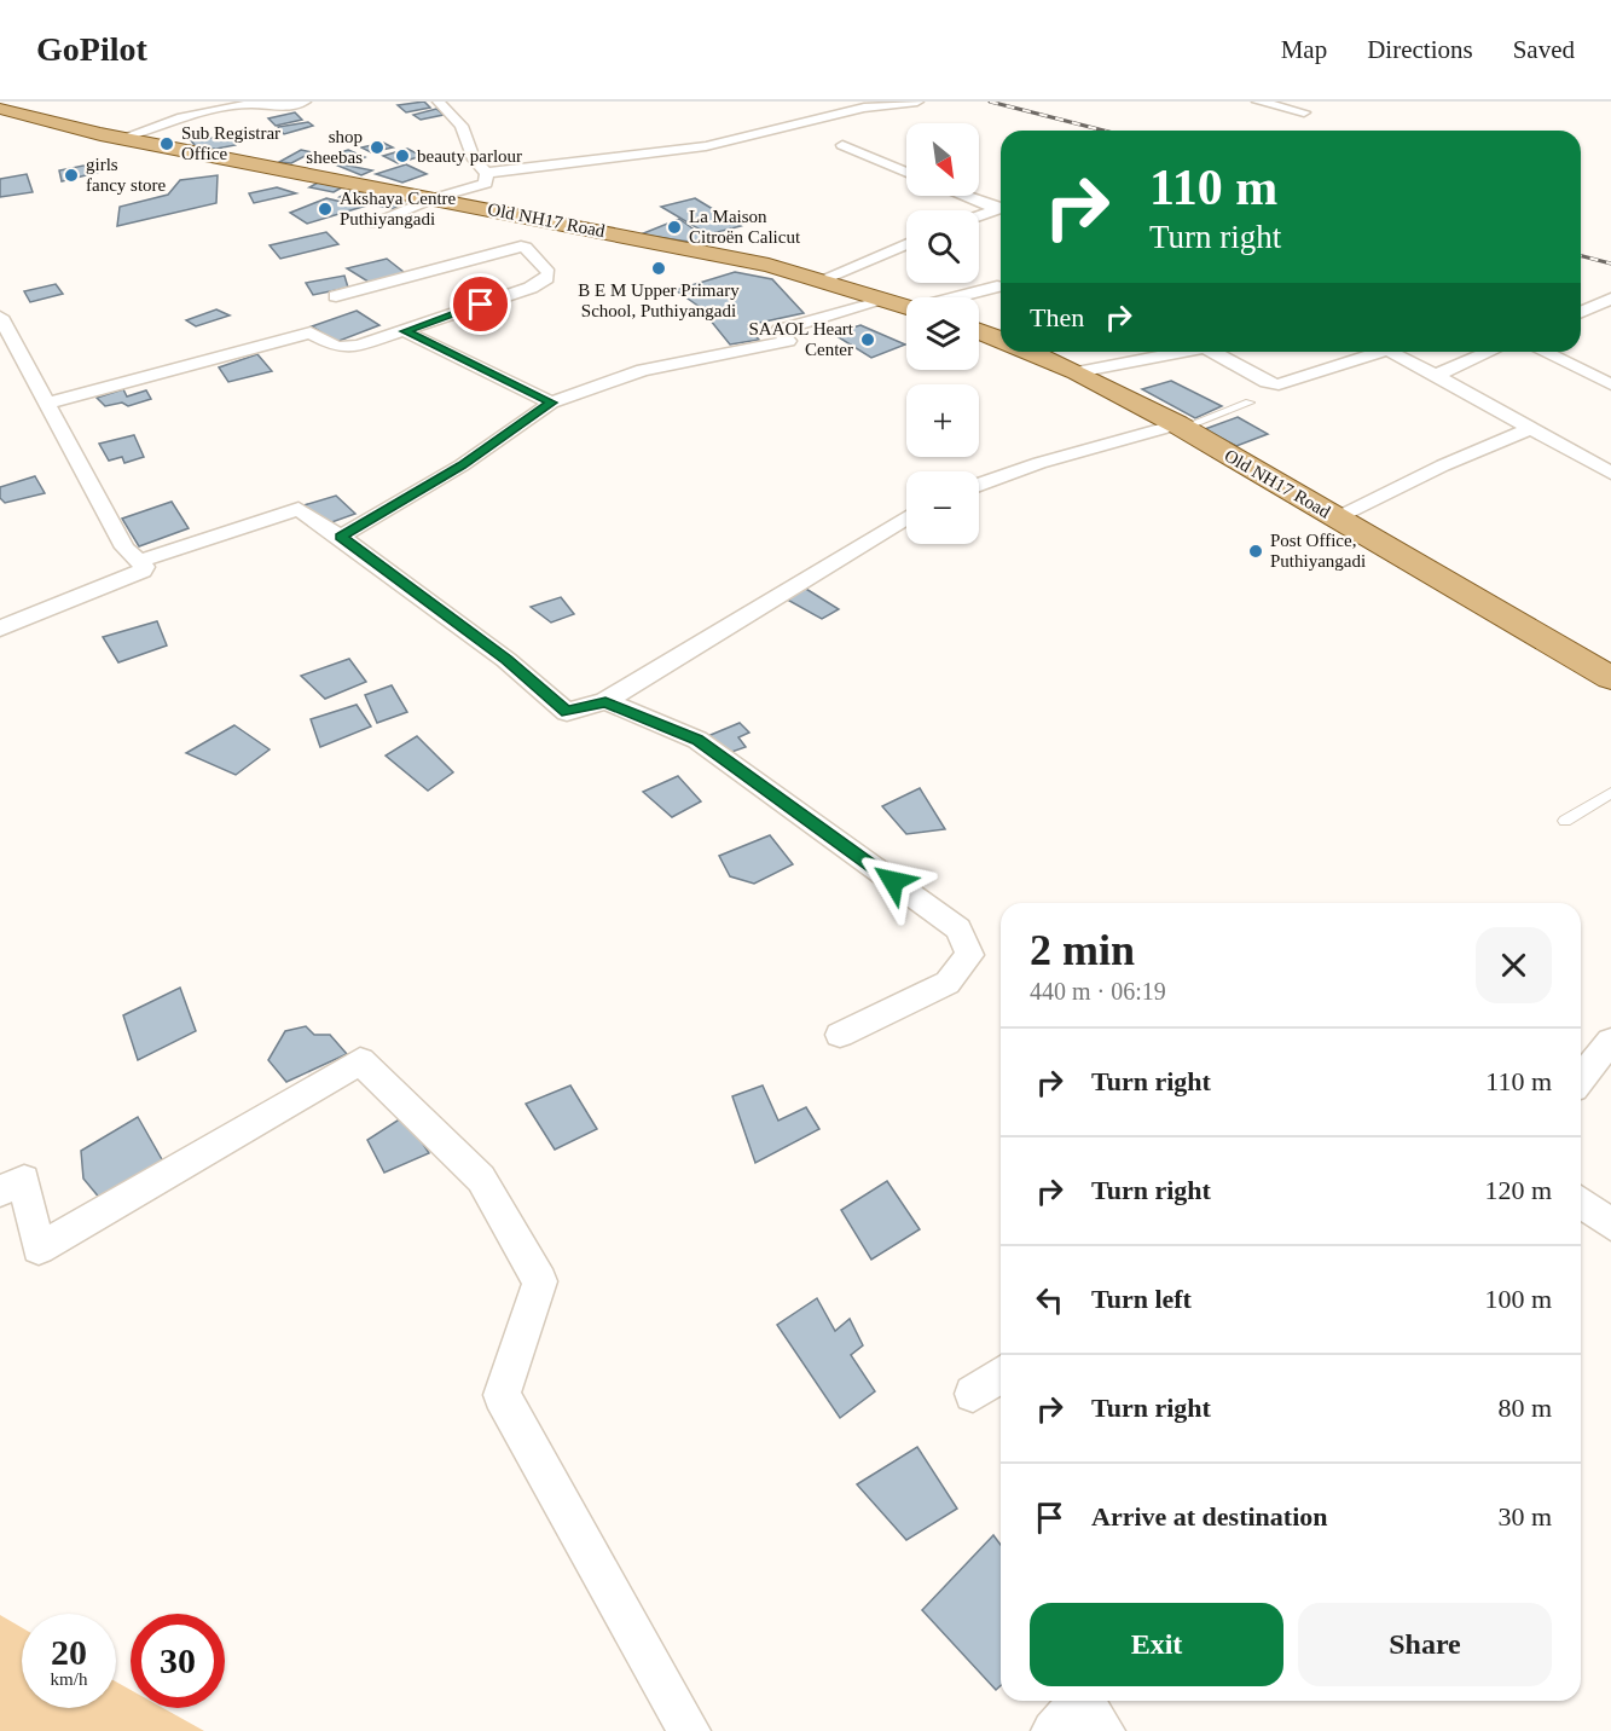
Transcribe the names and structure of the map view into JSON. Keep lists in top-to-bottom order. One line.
{"streets":{"main road":["Old NH17 Road"]},"places":["Sub Registrar Office","shop sheebas","beauty parlour","girls fancy store","Akshaya Centre Puthiyangadi","La Maison Citroën Calicut","B E M Upper Primary School, Puthiyangadi","SAAOL Heart Center","Post Office, Puthiyangadi"],"north":"bottom right","page":{"header":"GoPilot","nav":["Map","Directions","Saved"],"map_buttons":["+","−"],"turn":["110 m","Turn right"],"then":"Then","heading":["2 min","440 m · 06:19"],"list":[{"name":"Turn right","value":"110 m"},{"name":"Turn right","value":"120 m"},{"name":"Turn left","value":"100 m"},{"name":"Turn right","value":"80 m"},{"name":"Arrive at destination","value":"30 m"}],"buttons":["Exit","Share"],"speed":"20 km/h","limit":"30"}}
